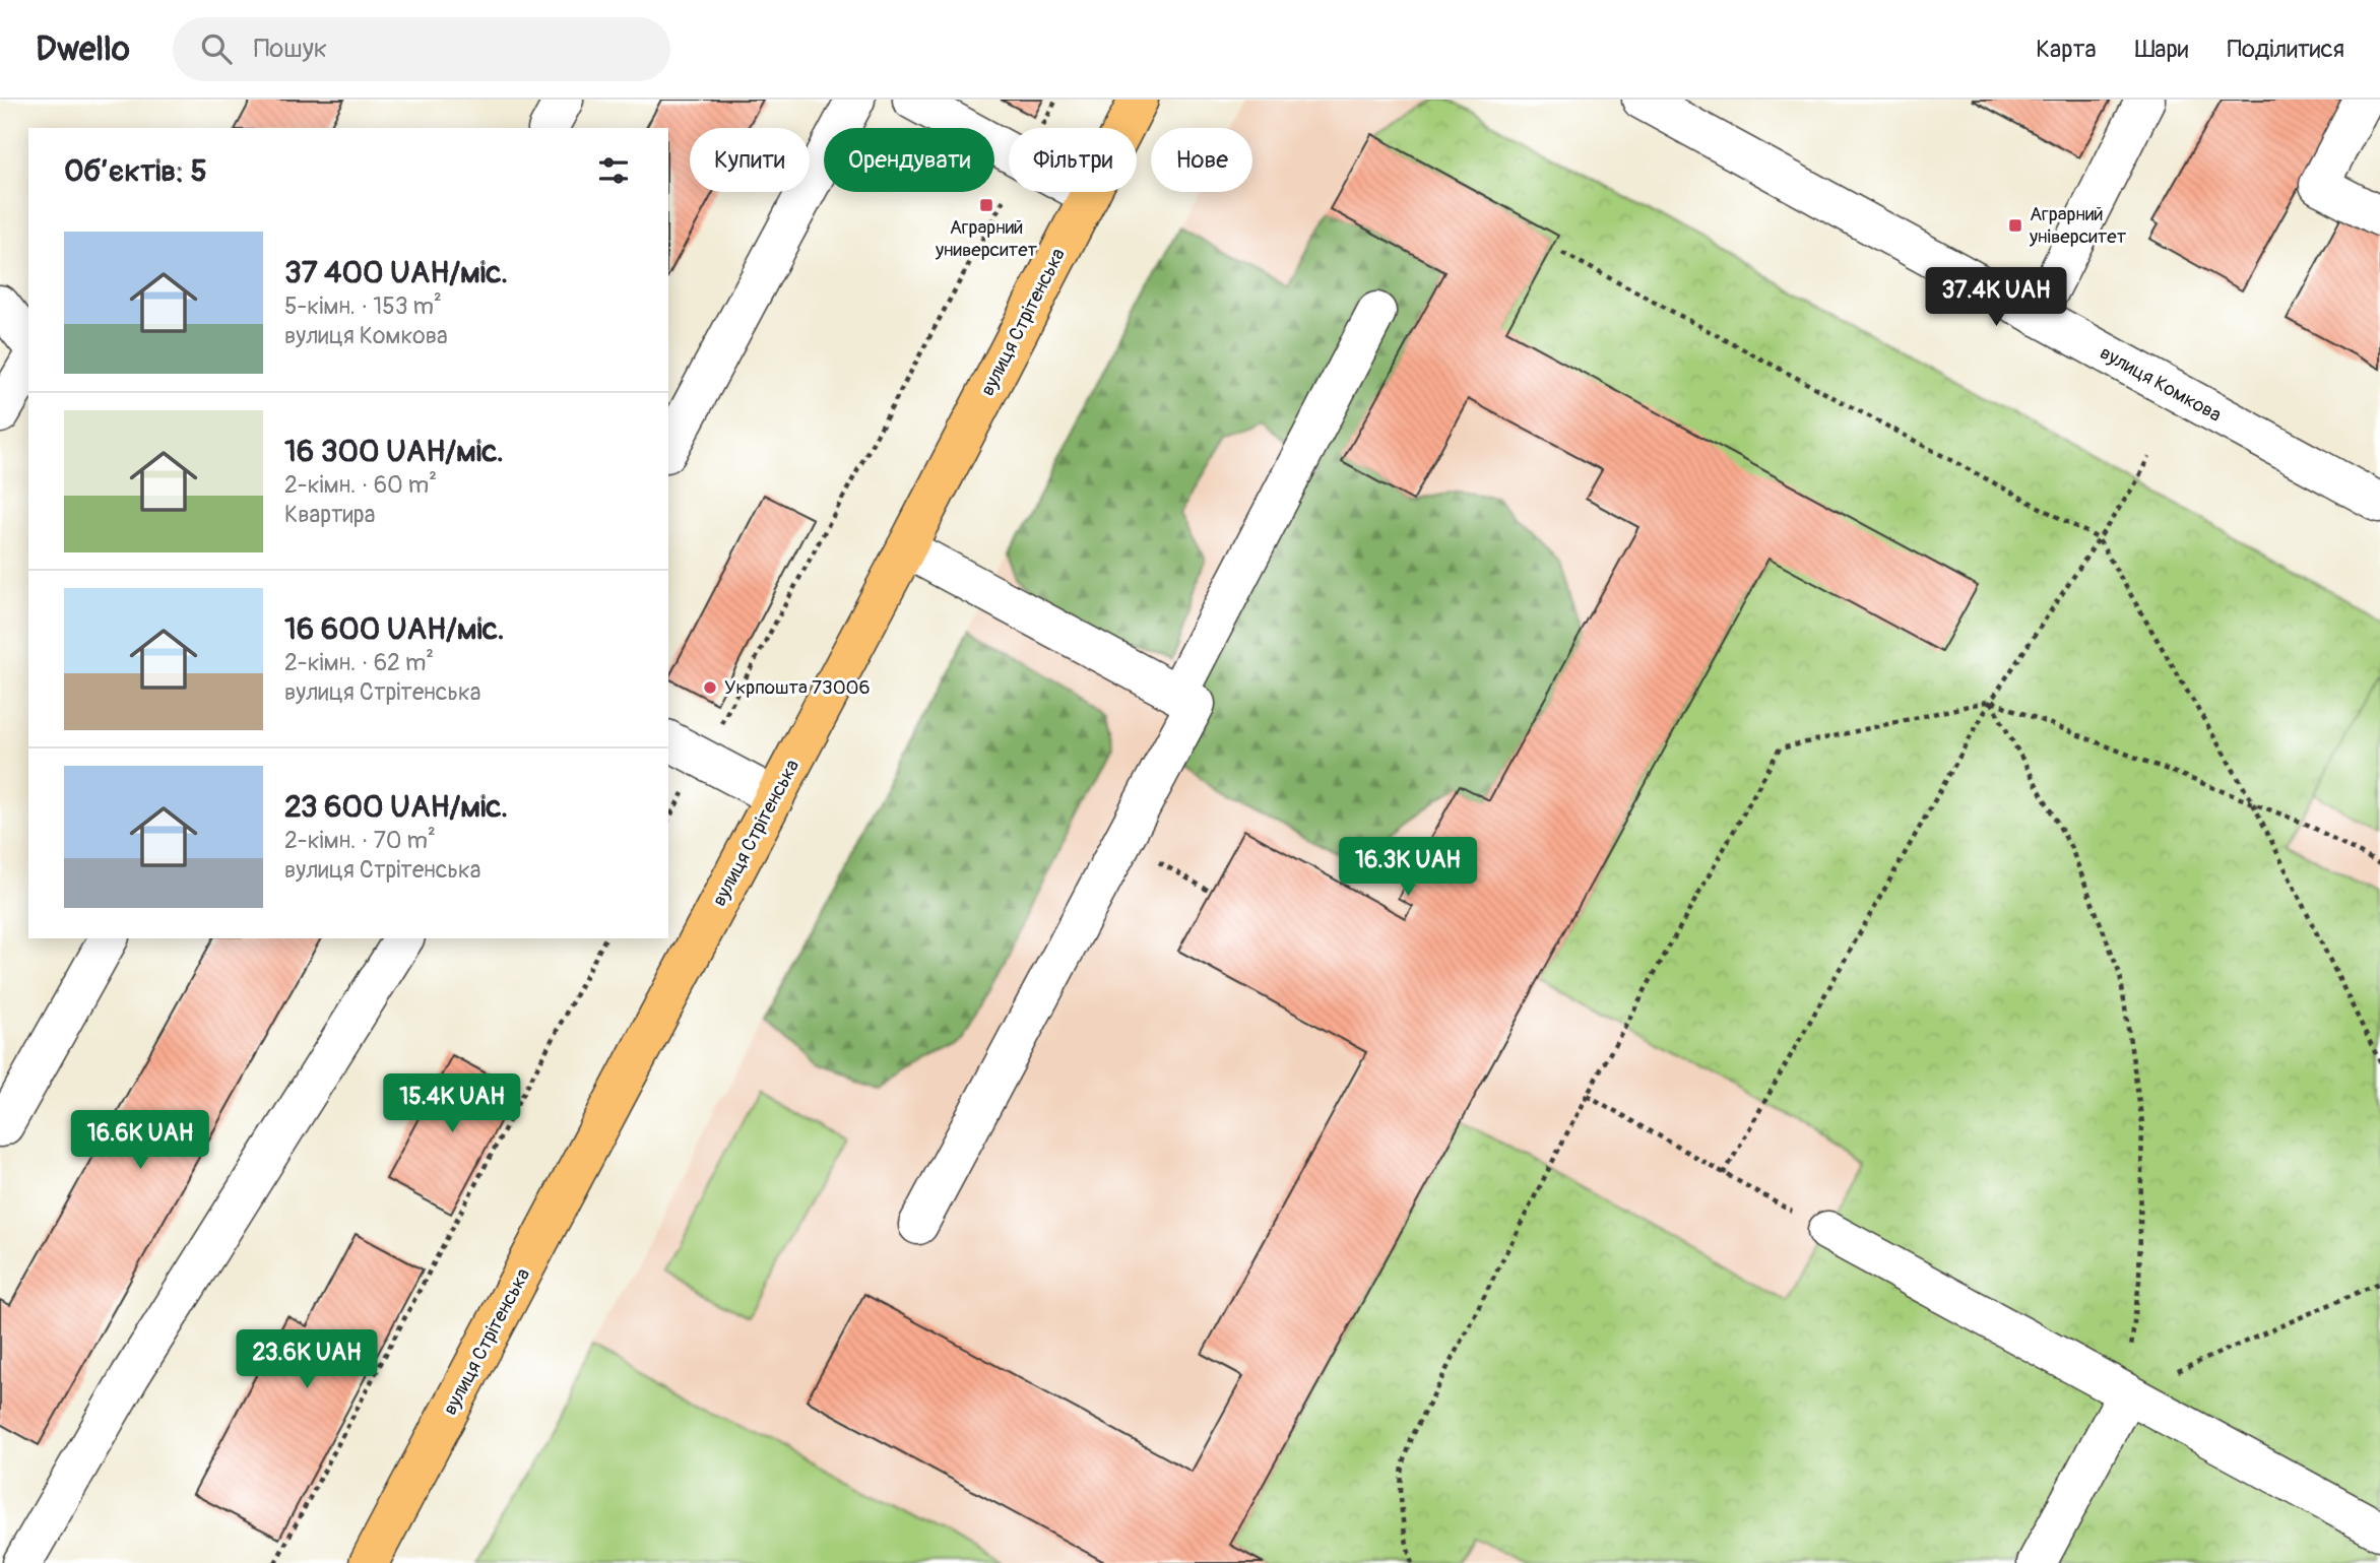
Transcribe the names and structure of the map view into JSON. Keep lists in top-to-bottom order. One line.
{"streets":{"main road":["вулиця Стрітенська"],"street":["вулиця Комкова"]},"places":{"transit":["Аграрний университет","Аграрний університет"],"other":["Укрпошта 73006"]},"page":{"header":"Dwello","search":"Пошук","nav":["Карта","Шари","Поділитися"],"chip":["Купити","Орендувати","Фільтри","Нове"],"heading":"Об’єктів: 5","list":[{"name":"37 400 UAH/міс.","note":"5-кімн. · 153 m² · вулиця Комкова"},{"name":"16 300 UAH/міс.","note":"2-кімн. · 60 m² · Квартира"},{"name":"16 600 UAH/міс.","note":"2-кімн. · 62 m² · вулиця Стрітенська"},{"name":"23 600 UAH/міс.","note":"2-кімн. · 70 m² · вулиця Стрітенська"}],"price":["37.4K UAH","16.3K UAH","15.4K UAH","16.6K UAH","23.6K UAH"]}}
